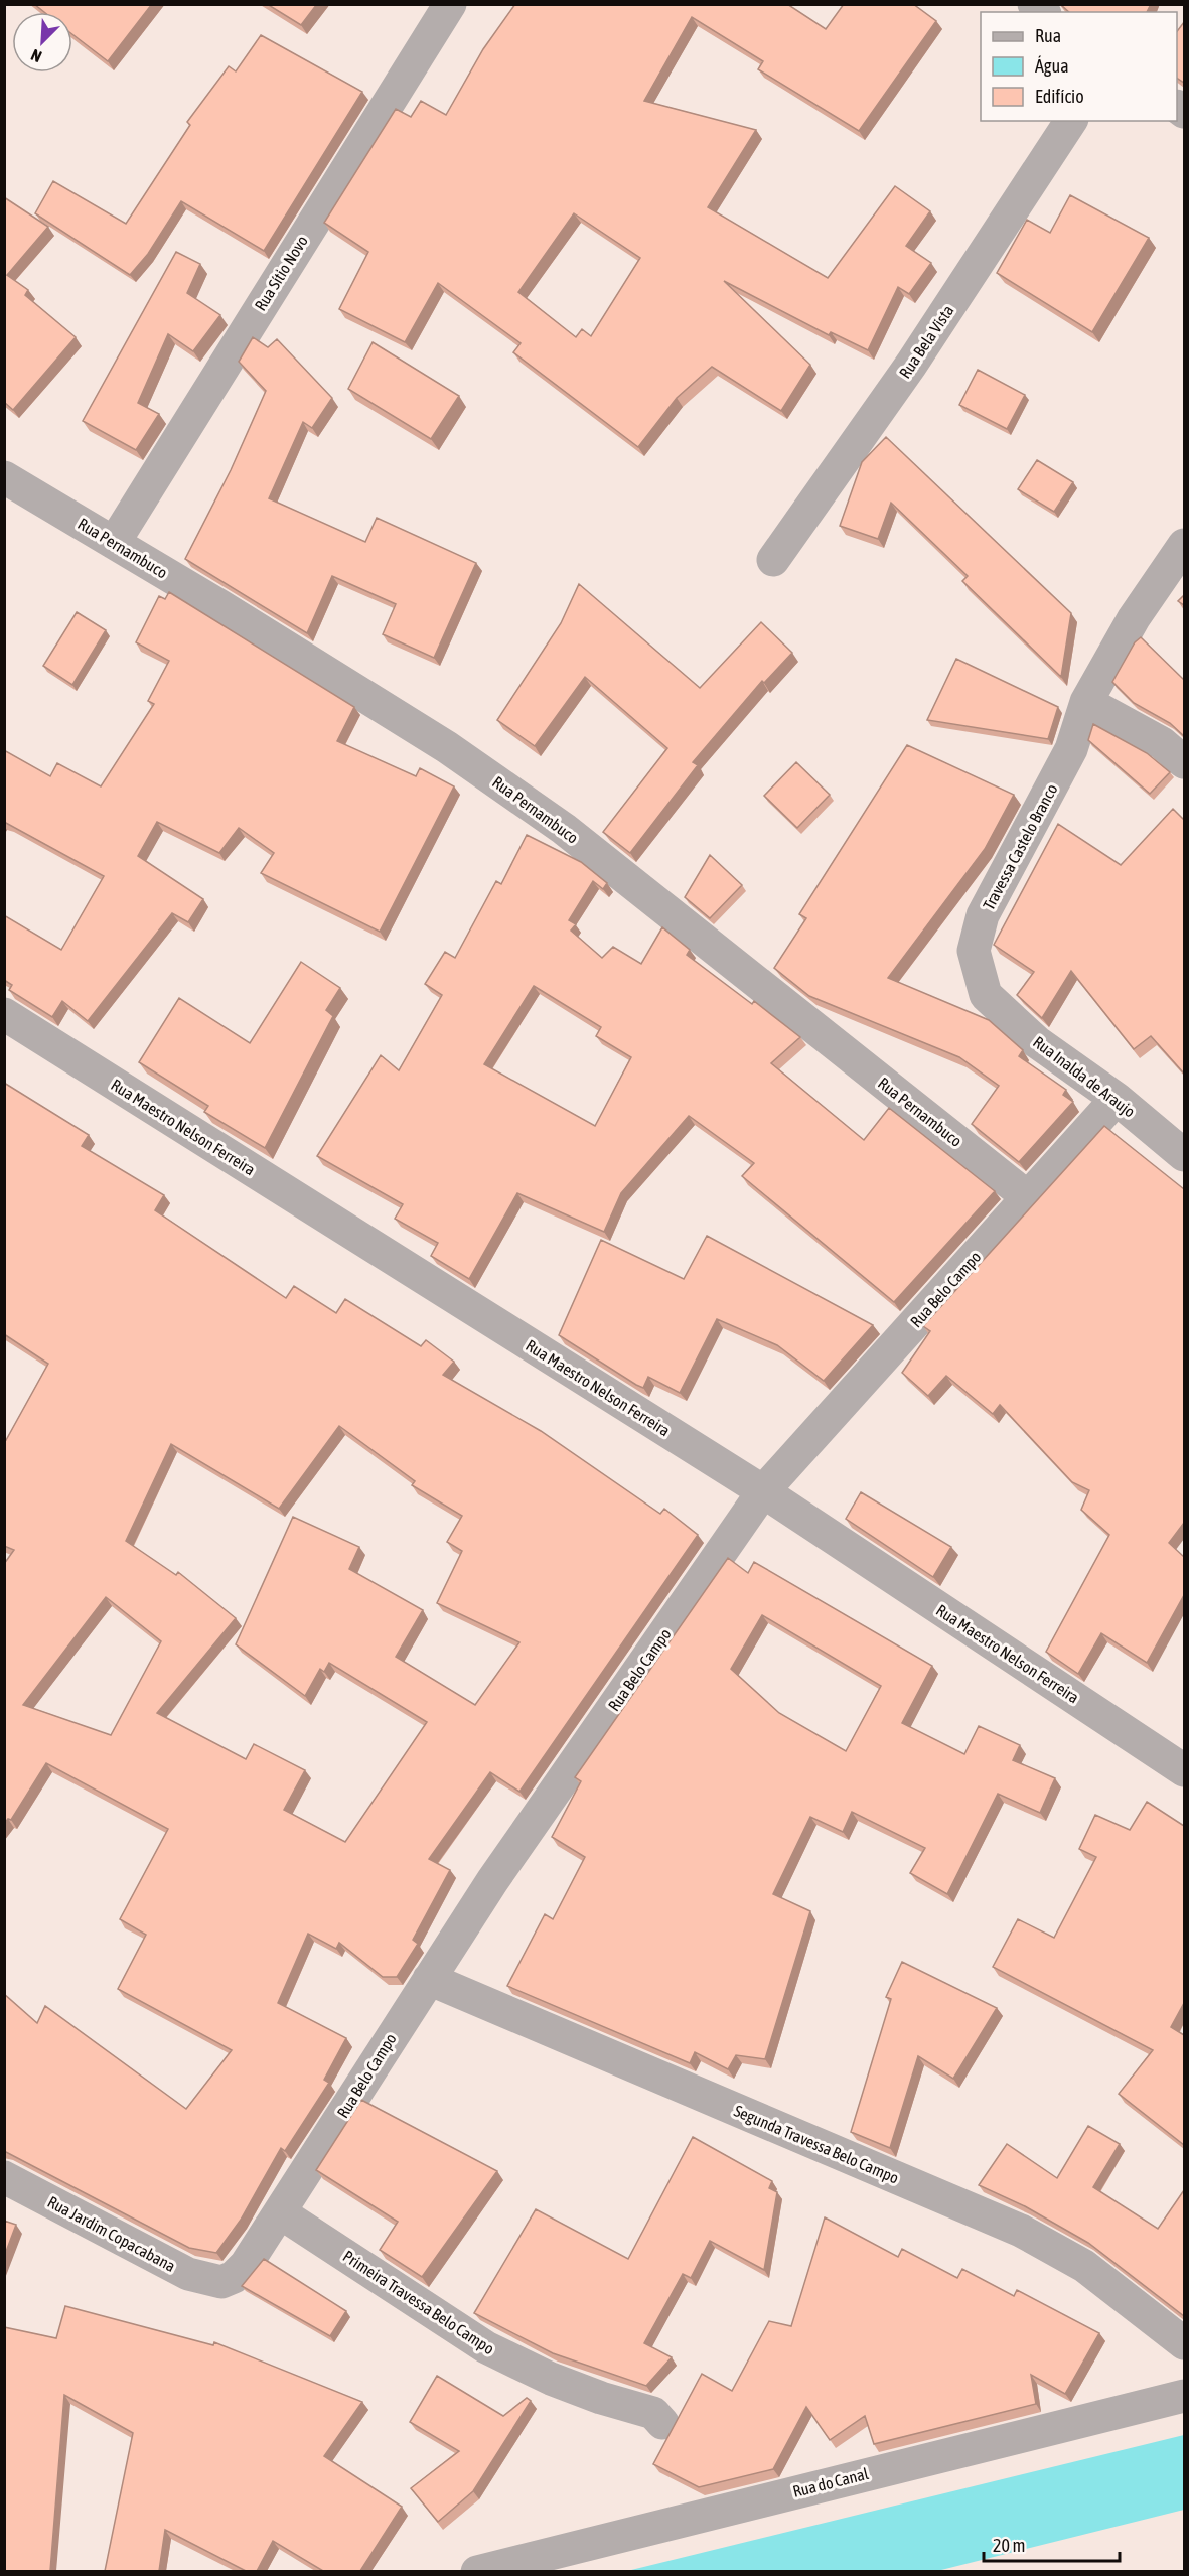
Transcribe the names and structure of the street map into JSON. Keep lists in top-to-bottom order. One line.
{"streets":{"street":["Rua Sítio Novo","Rua Bela Vista","Rua Pernambuco","Travessa Castelo Branco","Rua Inalda de Araujo","Rua Maestro Nelson Ferreira","Rua Belo Campo","Segunda Travessa Belo Campo","Rua Jardim Copacabana","Primeira Travessa Belo Campo","Rua do Canal"]},"crossings":[["Rua Sítio Novo","Rua Pernambuco"],["Rua Pernambuco","Rua Belo Campo"],["Travessa Castelo Branco","Rua Inalda de Araujo"],["Rua Inalda de Araujo","Rua Belo Campo"],["Rua Maestro Nelson Ferreira","Rua Belo Campo"],["Rua Belo Campo","Segunda Travessa Belo Campo"],["Rua Belo Campo","Rua Jardim Copacabana"],["Rua Belo Campo","Primeira Travessa Belo Campo"]],"legend":["Rua","Água","Edifício"],"scale_bar":"20 m","north":"bottom left"}
